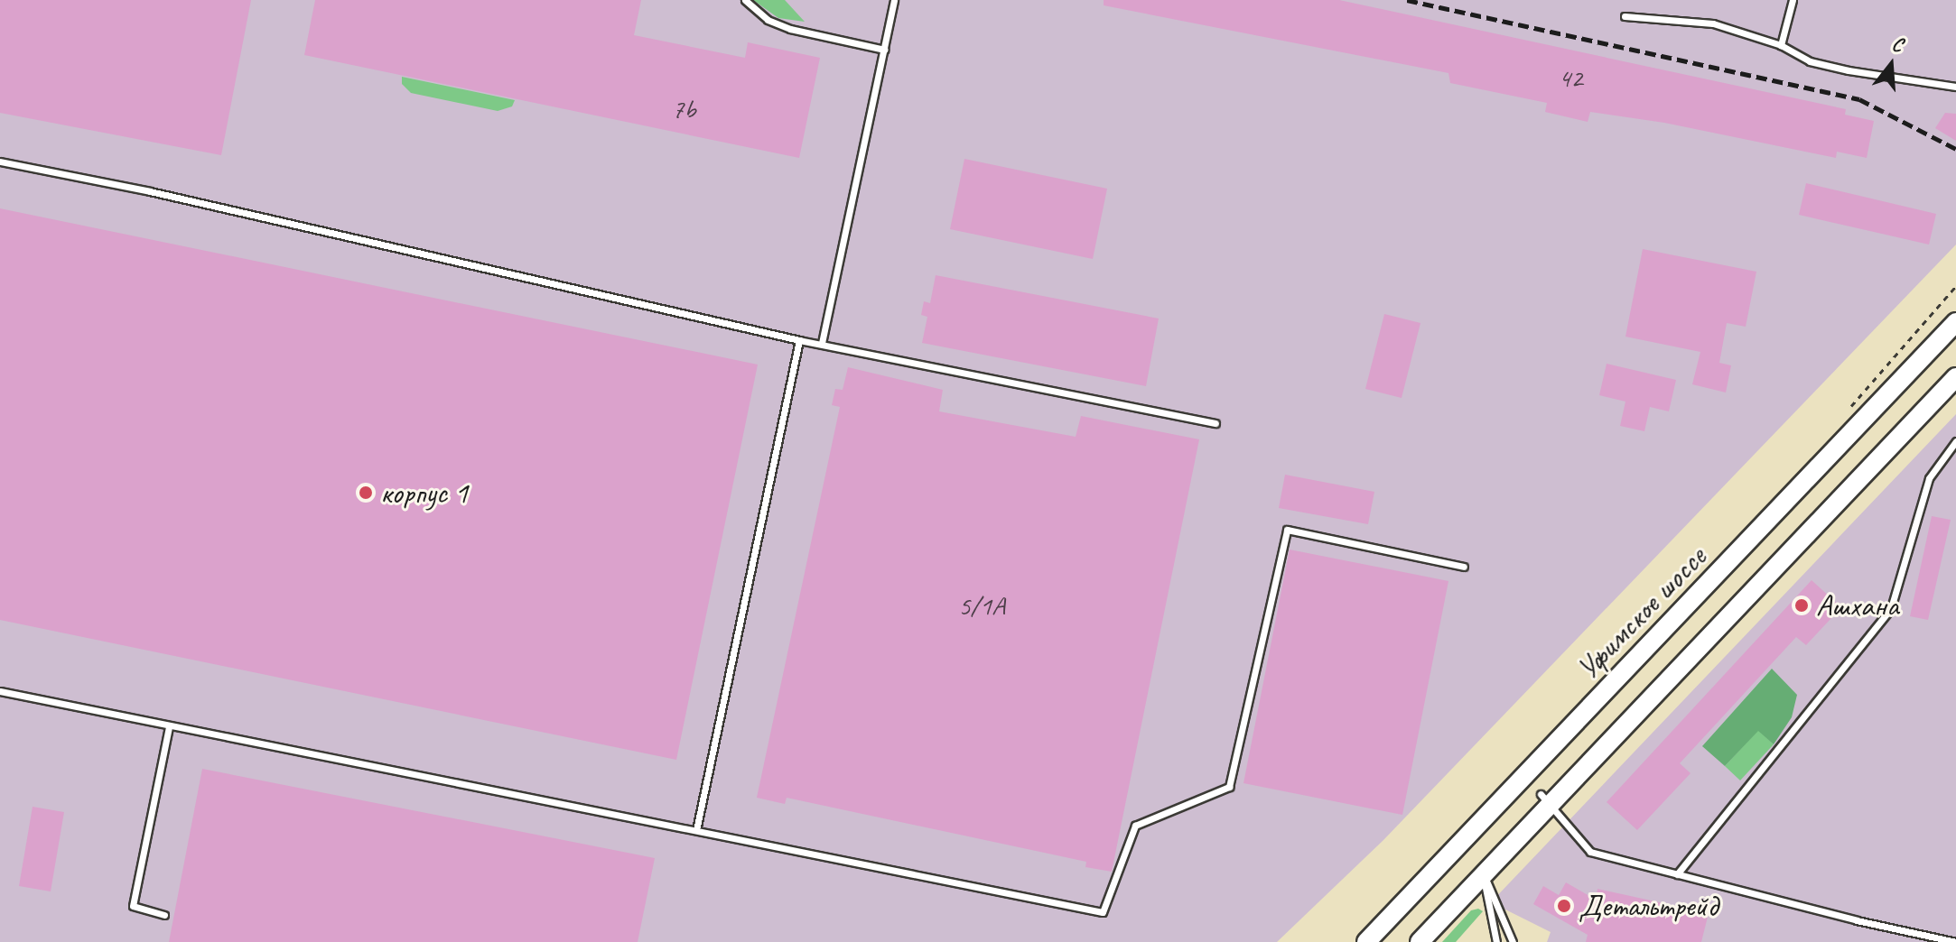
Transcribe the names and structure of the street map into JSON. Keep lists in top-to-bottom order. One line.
{"streets":{"main road":["Уфимское шоссе"]},"places":["корпус 1","Ашхана","Детальтрейд"],"house_numbers":["42","7b","5/1А"],"north":"top"}
